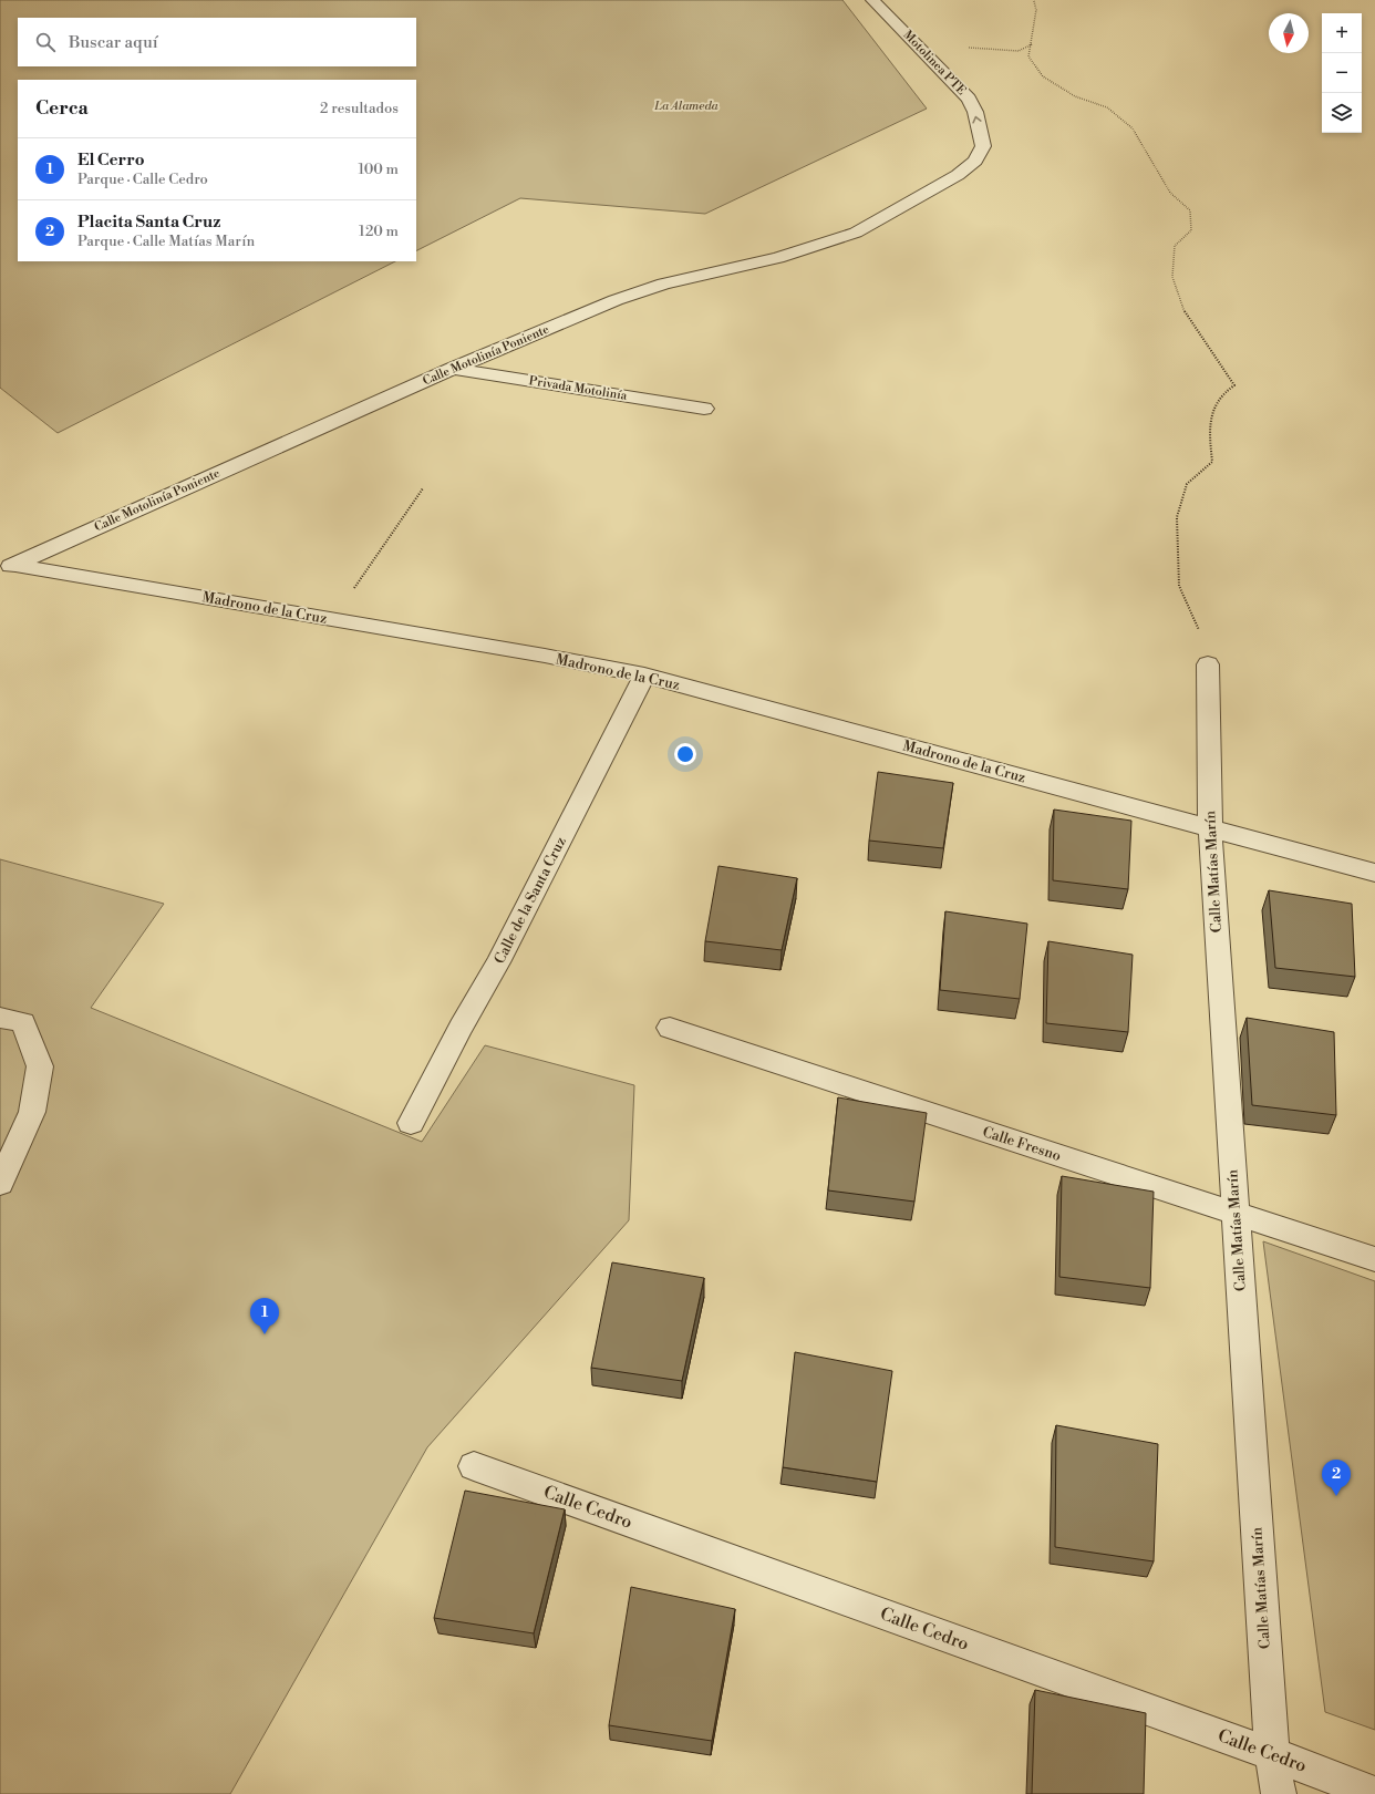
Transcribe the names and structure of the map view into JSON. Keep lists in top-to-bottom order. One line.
{"streets":{"street":["Motolinea PTE","Calle Motolinía Poniente","Privada Motolinía","Madrono de la Cruz","Calle Matías Marín","Calle de la Santa Cruz","Calle Fresno","Calle Cedro"]},"crossings":[["Motolinea PTE","Calle Motolinía Poniente"],["Calle Motolinía Poniente","Privada Motolinía"],["Calle Motolinía Poniente","Madrono de la Cruz"],["Madrono de la Cruz","Calle Matías Marín"],["Madrono de la Cruz","Calle de la Santa Cruz"],["Calle Matías Marín","Calle Fresno"],["Calle Matías Marín","Calle Cedro"]],"one_way":["Motolinea PTE"],"parks":["La Alameda"],"north":"bottom","page":{"map_buttons":["+","−"],"search":"Buscar aquí","heading":["Cerca","2 resultados"],"list":[{"mark":"1","name":"El Cerro","note":"Parque · Calle Cedro","value":"100 m"},{"mark":"2","name":"Placita Santa Cruz","note":"Parque · Calle Matías Marín","value":"120 m"}],"pins":["1","2"]}}
